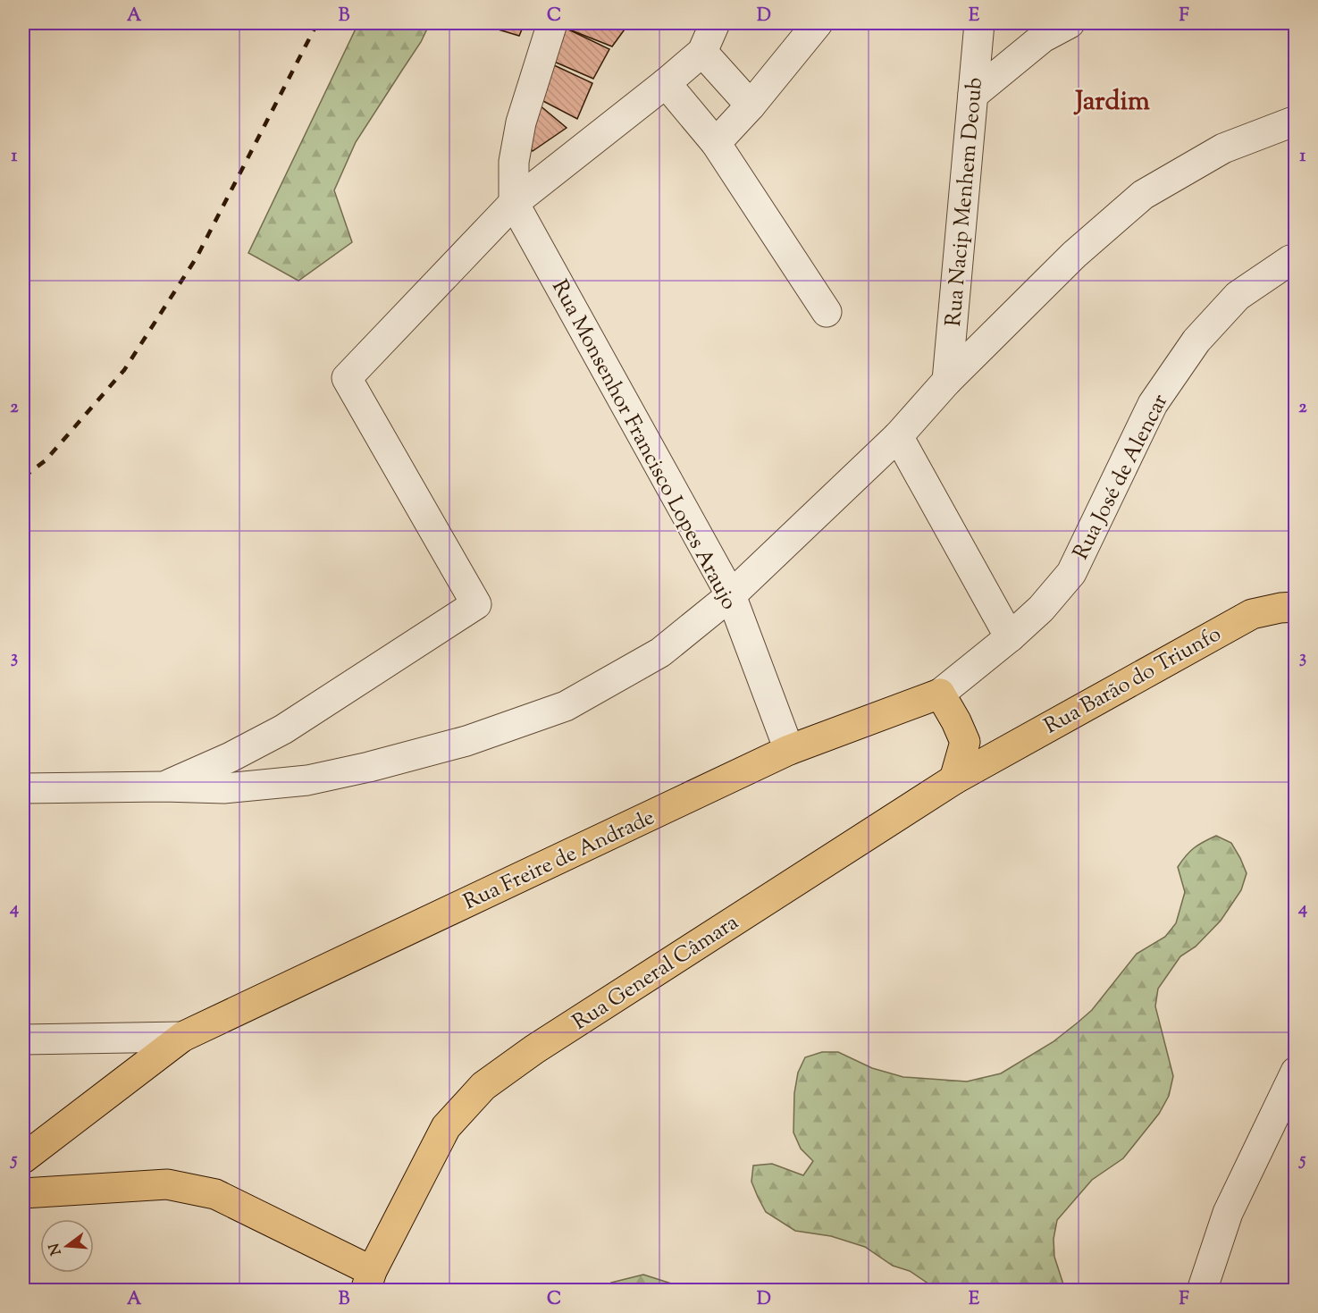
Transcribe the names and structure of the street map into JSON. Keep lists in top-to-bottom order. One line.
{"streets":{"main road":["Rua Barão do Triunfo","Rua Freire de Andrade","Rua General Câmara"],"street":["Rua Nacip Menhem Deoub","Rua Monsenhor Francisco Lopes Araujo","Rua José de Alencar"]},"crossings":[["Rua Monsenhor Francisco Lopes Araujo","Rua Freire de Andrade"],["Rua José de Alencar","Rua Freire de Andrade"],["Rua Barão do Triunfo","Rua General Câmara"]],"districts":["Jardim"],"north":"left","grid":{"columns":["A","B","C","D","E","F"],"rows":["1","2","3","4","5"]}}
